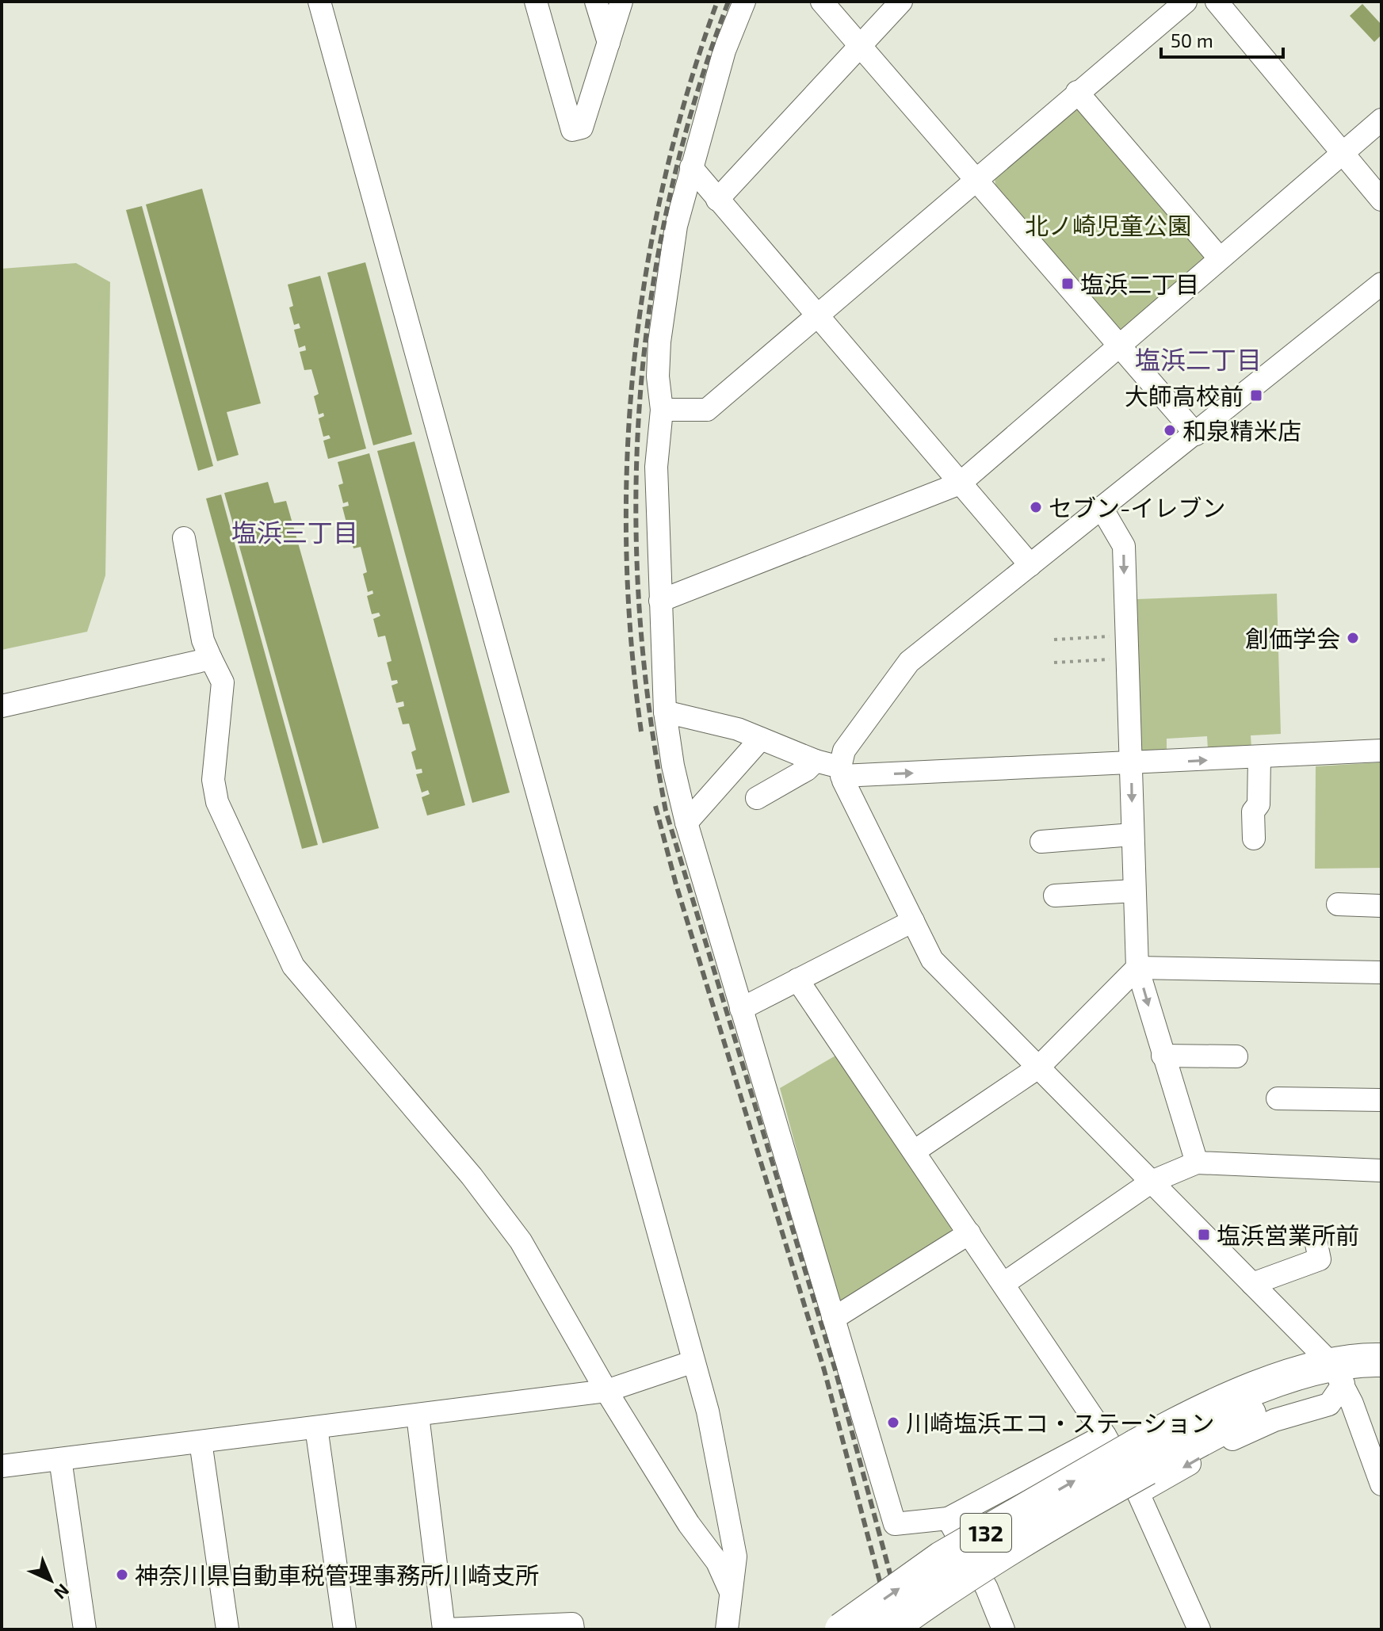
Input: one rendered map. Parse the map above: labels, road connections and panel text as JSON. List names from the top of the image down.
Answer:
{
  "streets": {
    "highway": ["132"]
  },
  "districts": ["塩浜二丁目", "塩浜三丁目"],
  "parks": ["北ノ崎児童公園"],
  "places": {
    "transit": ["塩浜二丁目", "大師高校前", "塩浜営業所前"],
    "other": [
      "和泉精米店",
      "セブン-イレブン",
      "創価学会",
      "川崎塩浜エコ・ステーション",
      "神奈川県自動車税管理事務所川崎支所"
    ]
  },
  "scale_bar": "50 m",
  "north": "bottom right"
}
